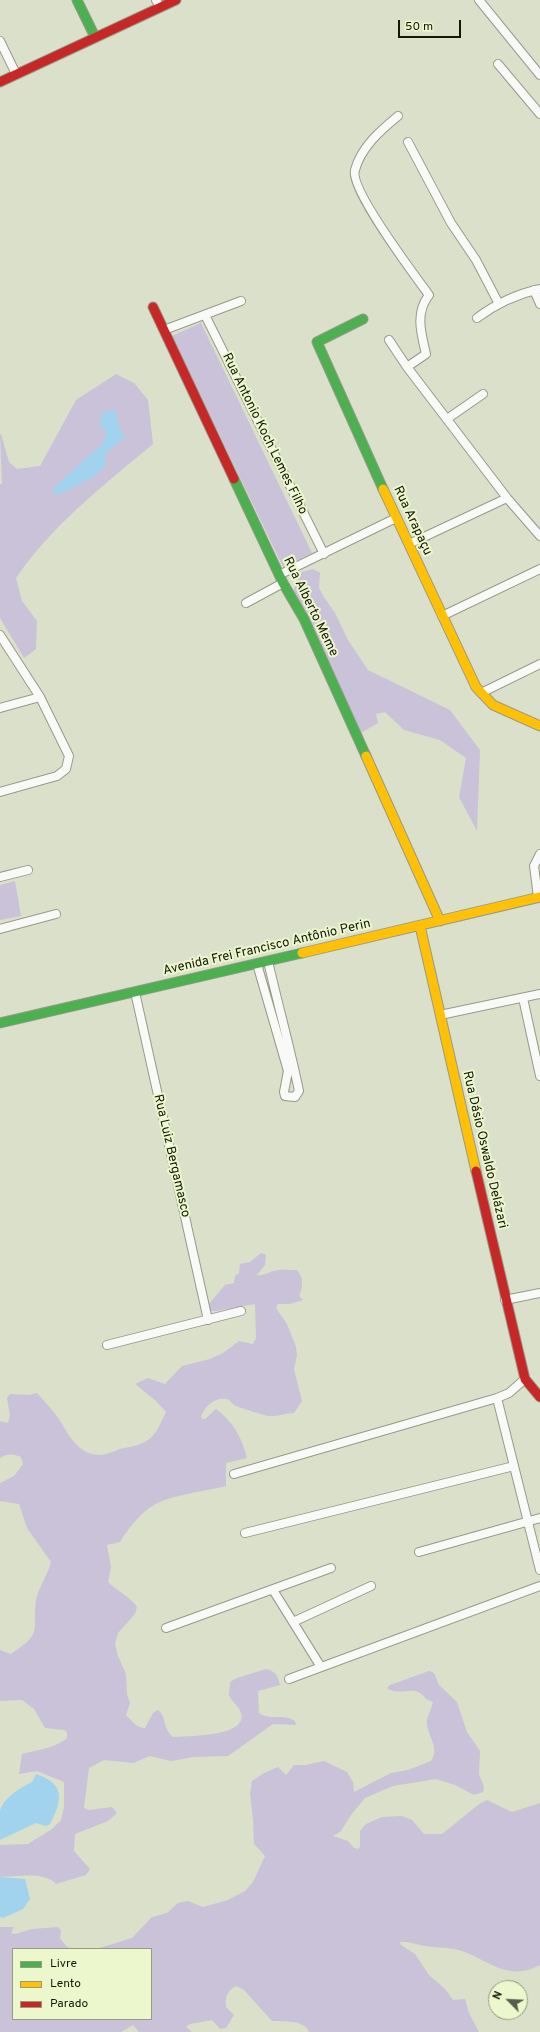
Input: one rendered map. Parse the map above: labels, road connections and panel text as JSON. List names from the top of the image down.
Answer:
{
  "streets": {
    "street": [
      "Rua Antonio Koch Lemes Filho",
      "Rua Arapaçu",
      "Rua Alberto Meme",
      "Avenida Frei Francisco Antônio Perin",
      "Rua Dásio Oswaldo Delázari",
      "Rua Luiz Bergamasco"
    ]
  },
  "crossings": [
    ["Rua Alberto Meme", "Avenida Frei Francisco Antônio Perin"],
    ["Avenida Frei Francisco Antônio Perin", "Rua Dásio Oswaldo Delázari"],
    ["Avenida Frei Francisco Antônio Perin", "Rua Luiz Bergamasco"]
  ],
  "legend": ["Livre", "Lento", "Parado"],
  "scale_bar": "50 m",
  "north": "top left"
}
